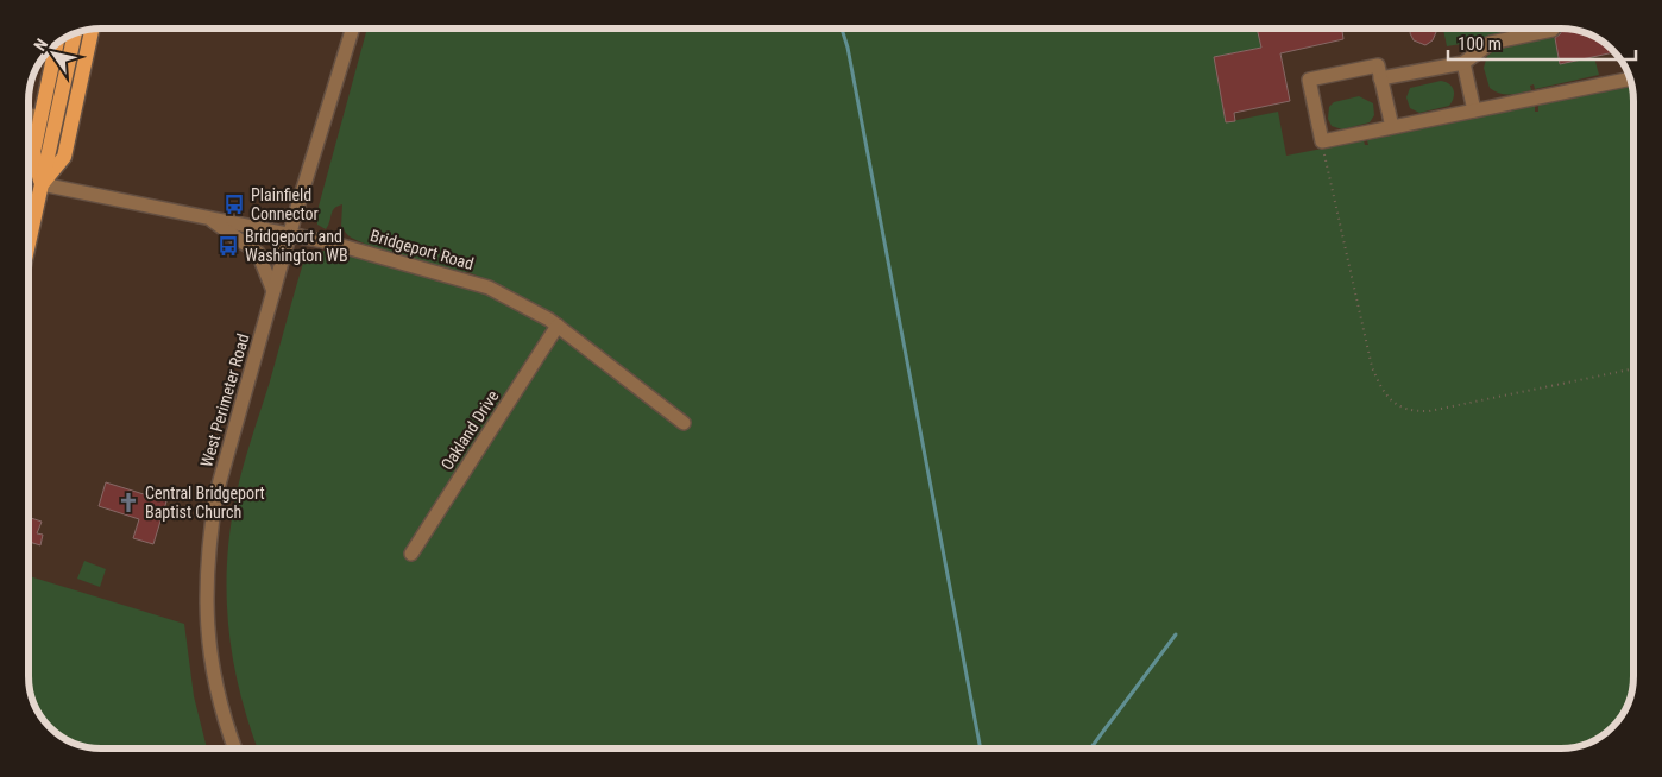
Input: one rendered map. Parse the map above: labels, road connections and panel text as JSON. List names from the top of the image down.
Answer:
{
  "streets": {
    "street": ["Bridgeport Road", "West Perimeter Road", "Oakland Drive"]
  },
  "crossings": [
    ["Bridgeport Road", "West Perimeter Road"],
    ["Bridgeport Road", "Oakland Drive"]
  ],
  "places": {
    "bus stop": ["Plainfield Connector", "Bridgeport and Washington WB"],
    "church": ["Central Bridgeport Baptist Church"]
  },
  "scale_bar": "100 m",
  "north": "top left"
}
